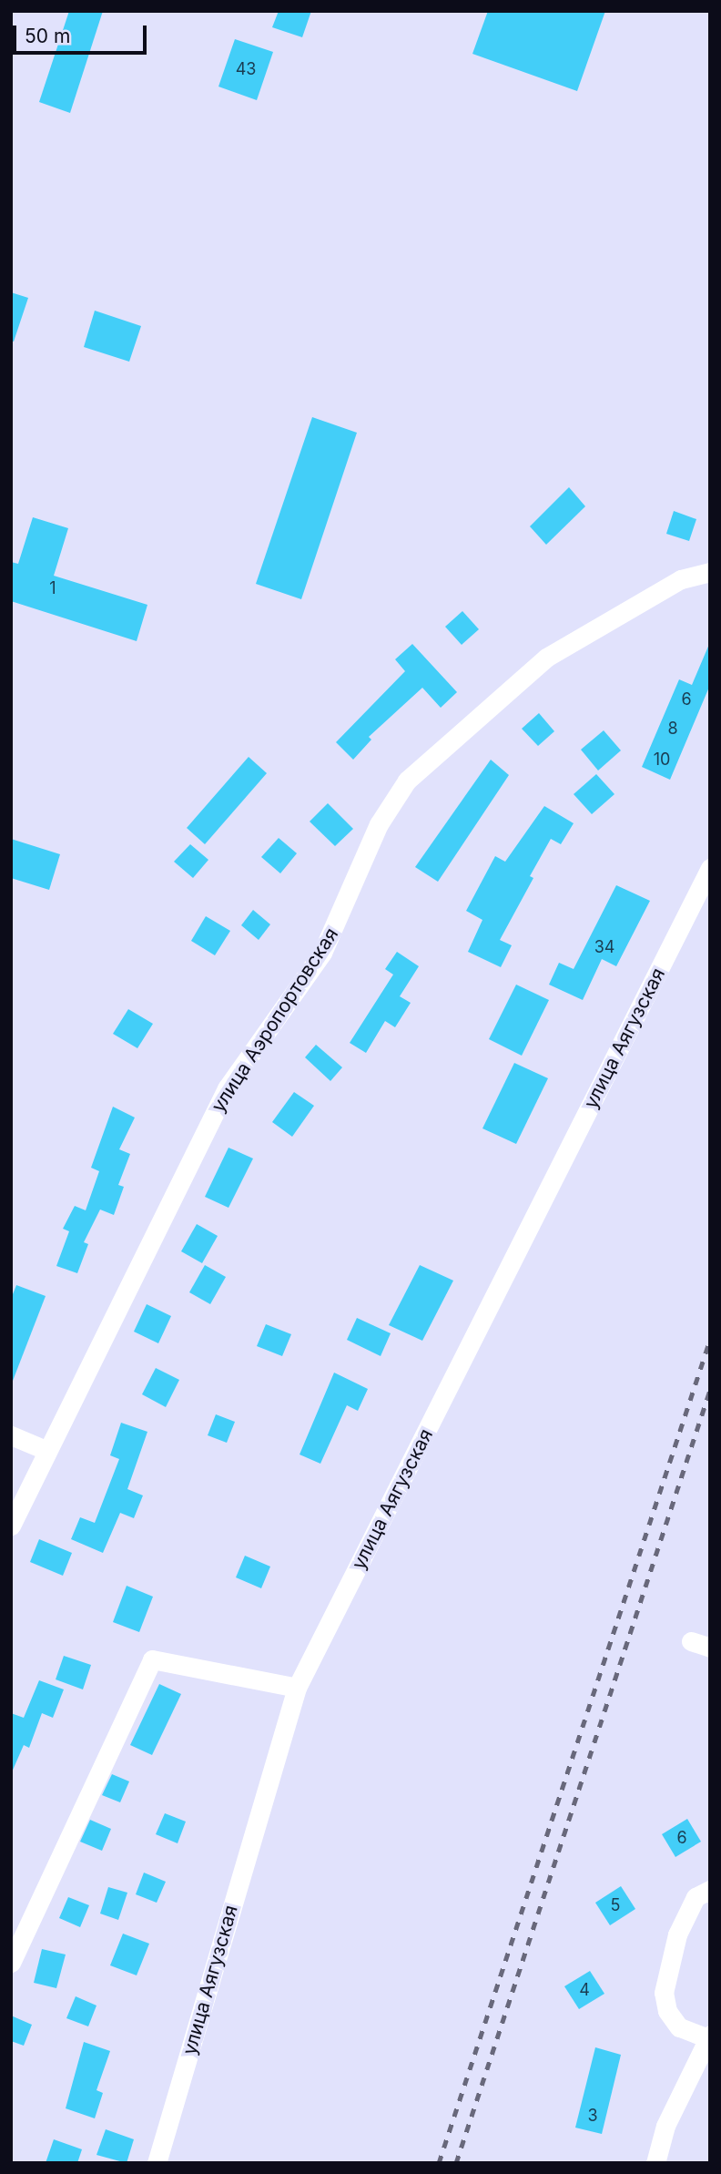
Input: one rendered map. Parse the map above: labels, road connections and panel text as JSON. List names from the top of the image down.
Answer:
{
  "streets": {
    "street": ["улица Аэропортовская", "улица Аягузская"]
  },
  "house_numbers": [
    "43",
    "1",
    "6",
    "8",
    "10",
    "34",
    "6",
    "5",
    "4",
    "3"
  ],
  "scale_bar": "50 m"
}
